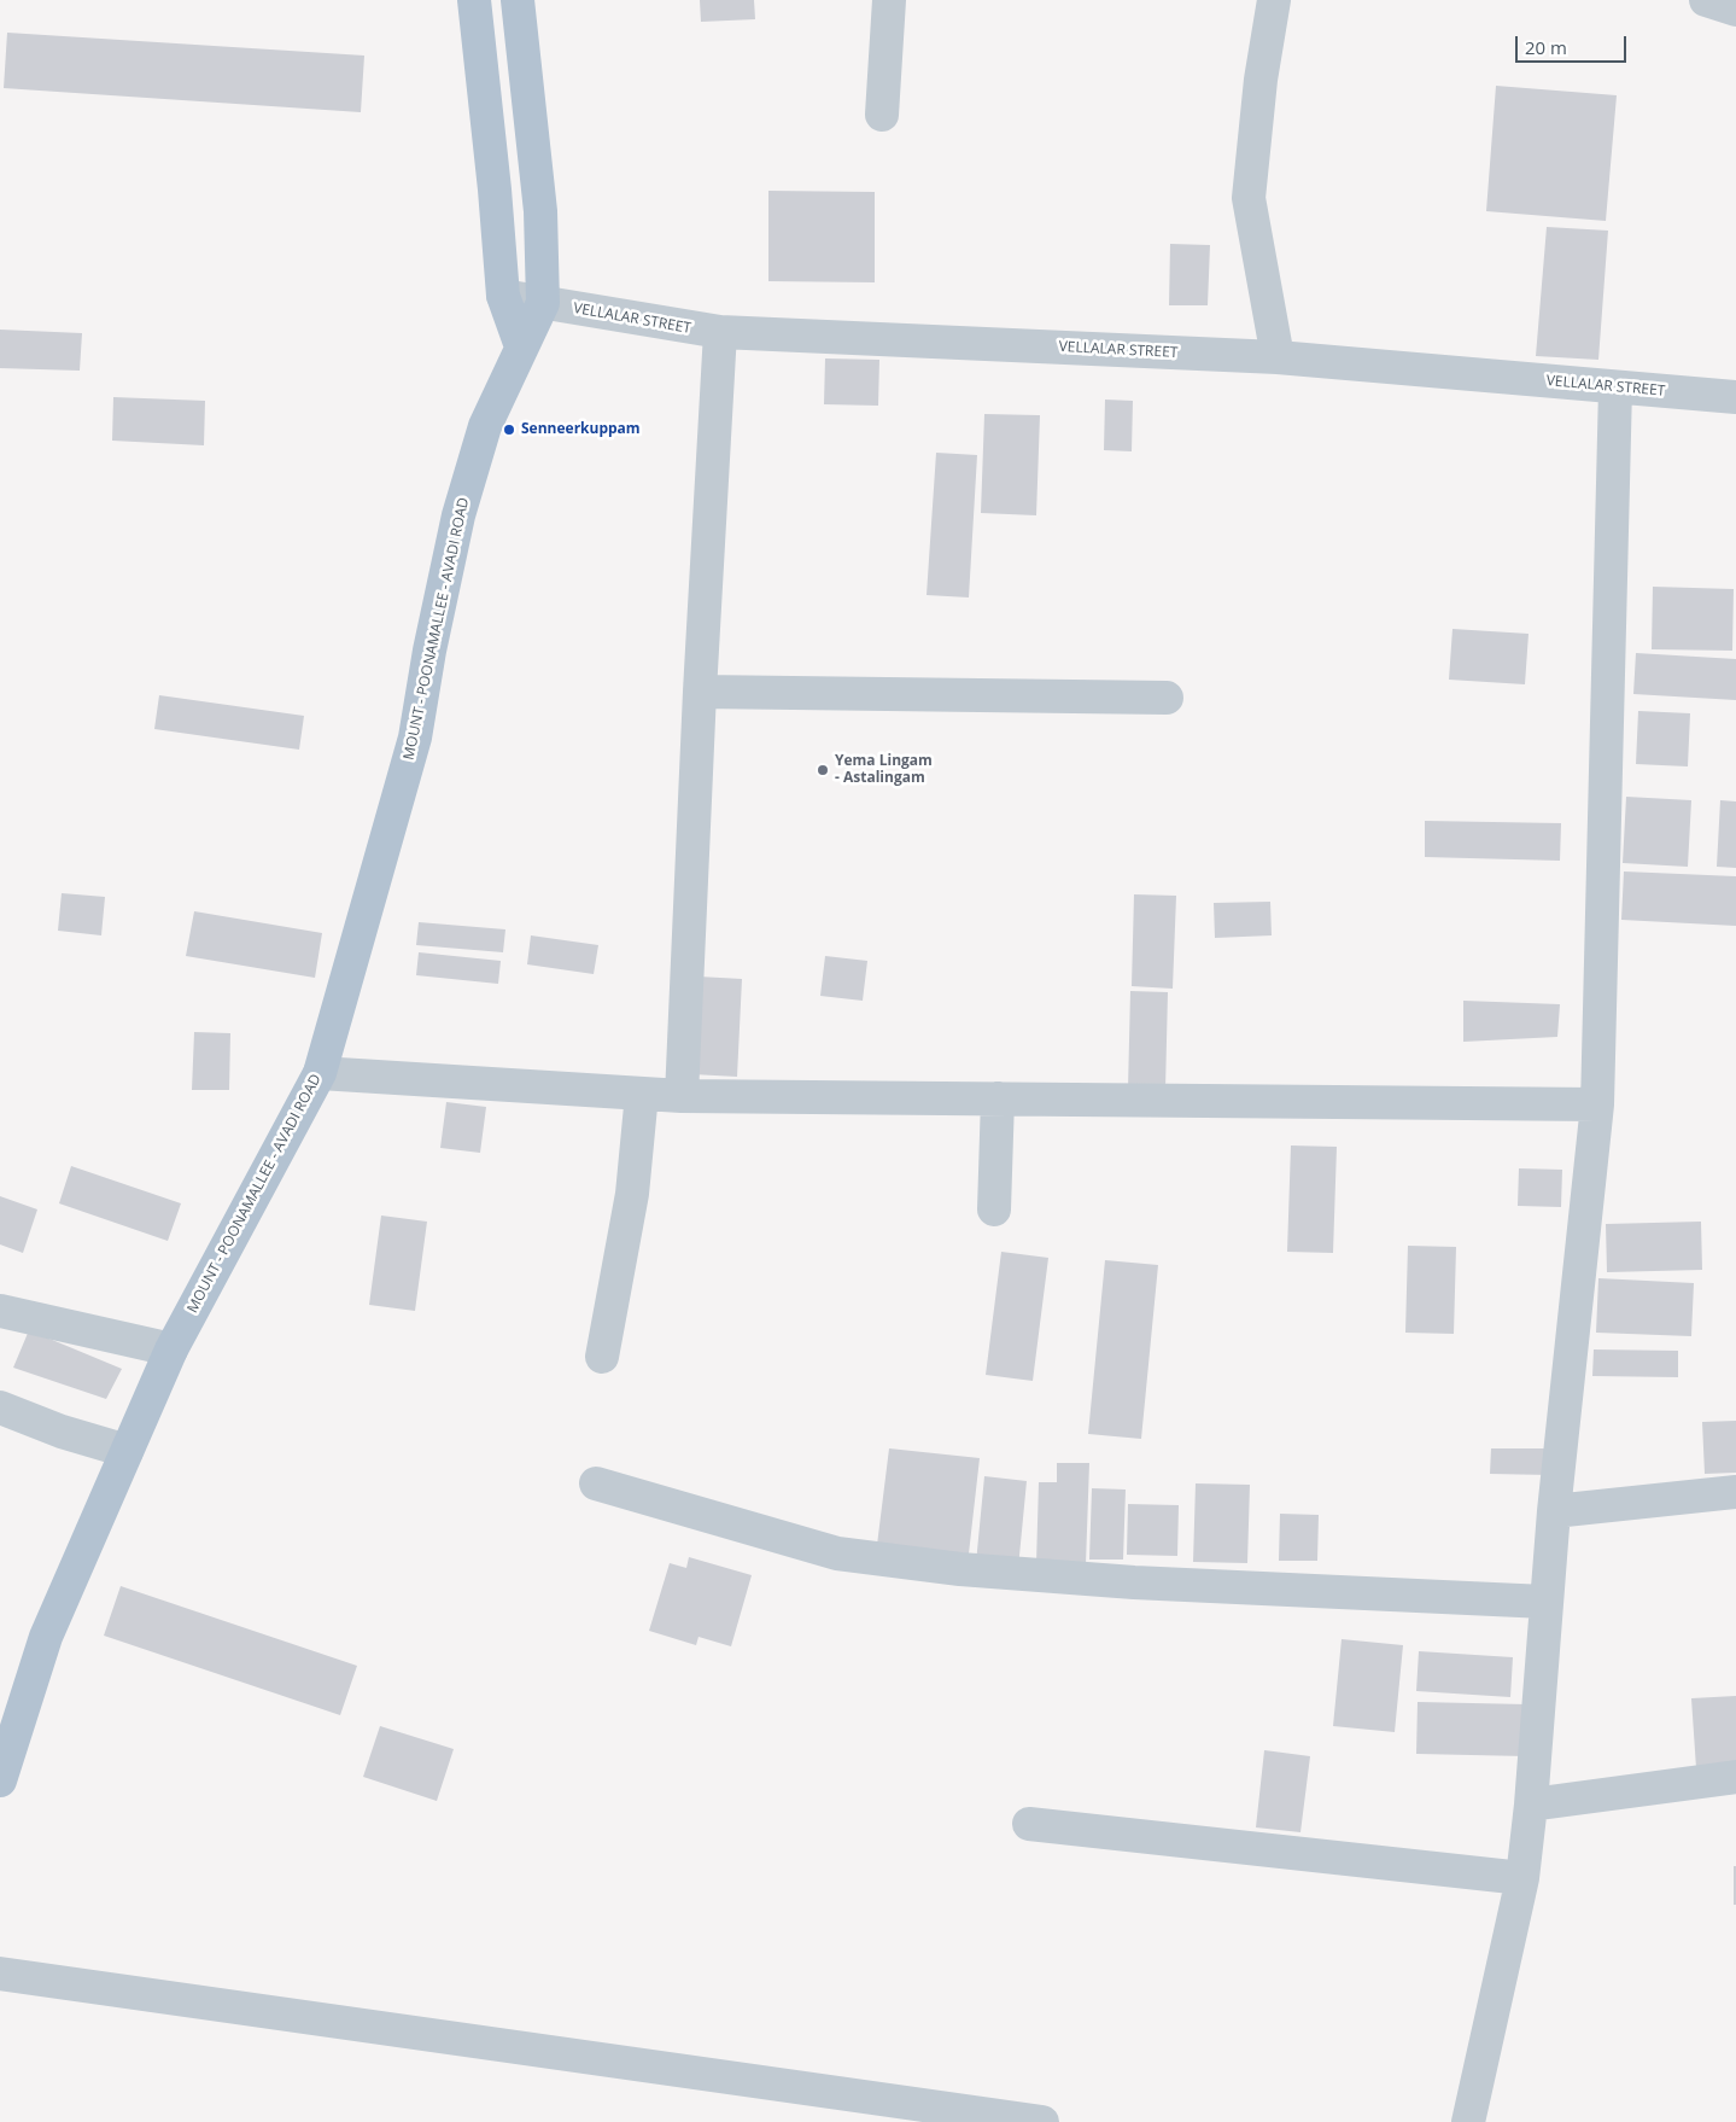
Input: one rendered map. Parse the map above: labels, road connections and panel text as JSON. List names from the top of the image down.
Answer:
{
  "streets": {
    "main road": ["MOUNT - POONAMALLEE - AVADI ROAD"],
    "street": ["VELLALAR STREET"]
  },
  "crossings": [
    ["VELLALAR STREET", "MOUNT - POONAMALLEE - AVADI ROAD"]
  ],
  "places": ["Senneerkuppam", "Yema Lingam - Astalingam"],
  "scale_bar": "20 m"
}
